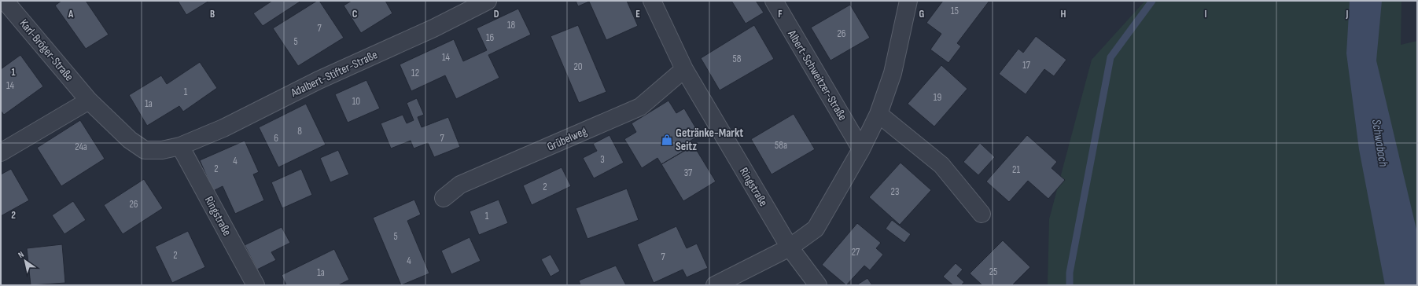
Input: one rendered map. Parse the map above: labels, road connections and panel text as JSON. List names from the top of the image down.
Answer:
{
  "streets": {
    "street": [
      "Karl-Bröger-Straße",
      "Adalbert-Stifter-Straße",
      "Albert-Schweitzer-Straße",
      "Grübelweg",
      "Ringstraße"
    ]
  },
  "crossings": [
    ["Karl-Bröger-Straße", "Adalbert-Stifter-Straße"],
    ["Karl-Bröger-Straße", "Ringstraße"],
    ["Adalbert-Stifter-Straße", "Ringstraße"],
    ["Grübelweg", "Ringstraße"]
  ],
  "water": ["Schwabach"],
  "places": {
    "shop": ["Getränke-Markt Seitz"]
  },
  "house_numbers": [
    "15",
    "18",
    "7",
    "26",
    "16",
    "5",
    "14",
    "58",
    "17",
    "20",
    "12",
    "14",
    "1",
    "19",
    "10",
    "1a",
    "8",
    "6",
    "7",
    "58a",
    "24a",
    "3",
    "4",
    "2",
    "21",
    "37",
    "2",
    "23",
    "26",
    "1",
    "5",
    "27",
    "2",
    "7",
    "4",
    "25",
    "1a"
  ],
  "north": "top left",
  "grid": {
    "columns": [
      "A",
      "B",
      "C",
      "D",
      "E",
      "F",
      "G",
      "H",
      "I",
      "J"
    ],
    "rows": ["1", "2"]
  }
}
